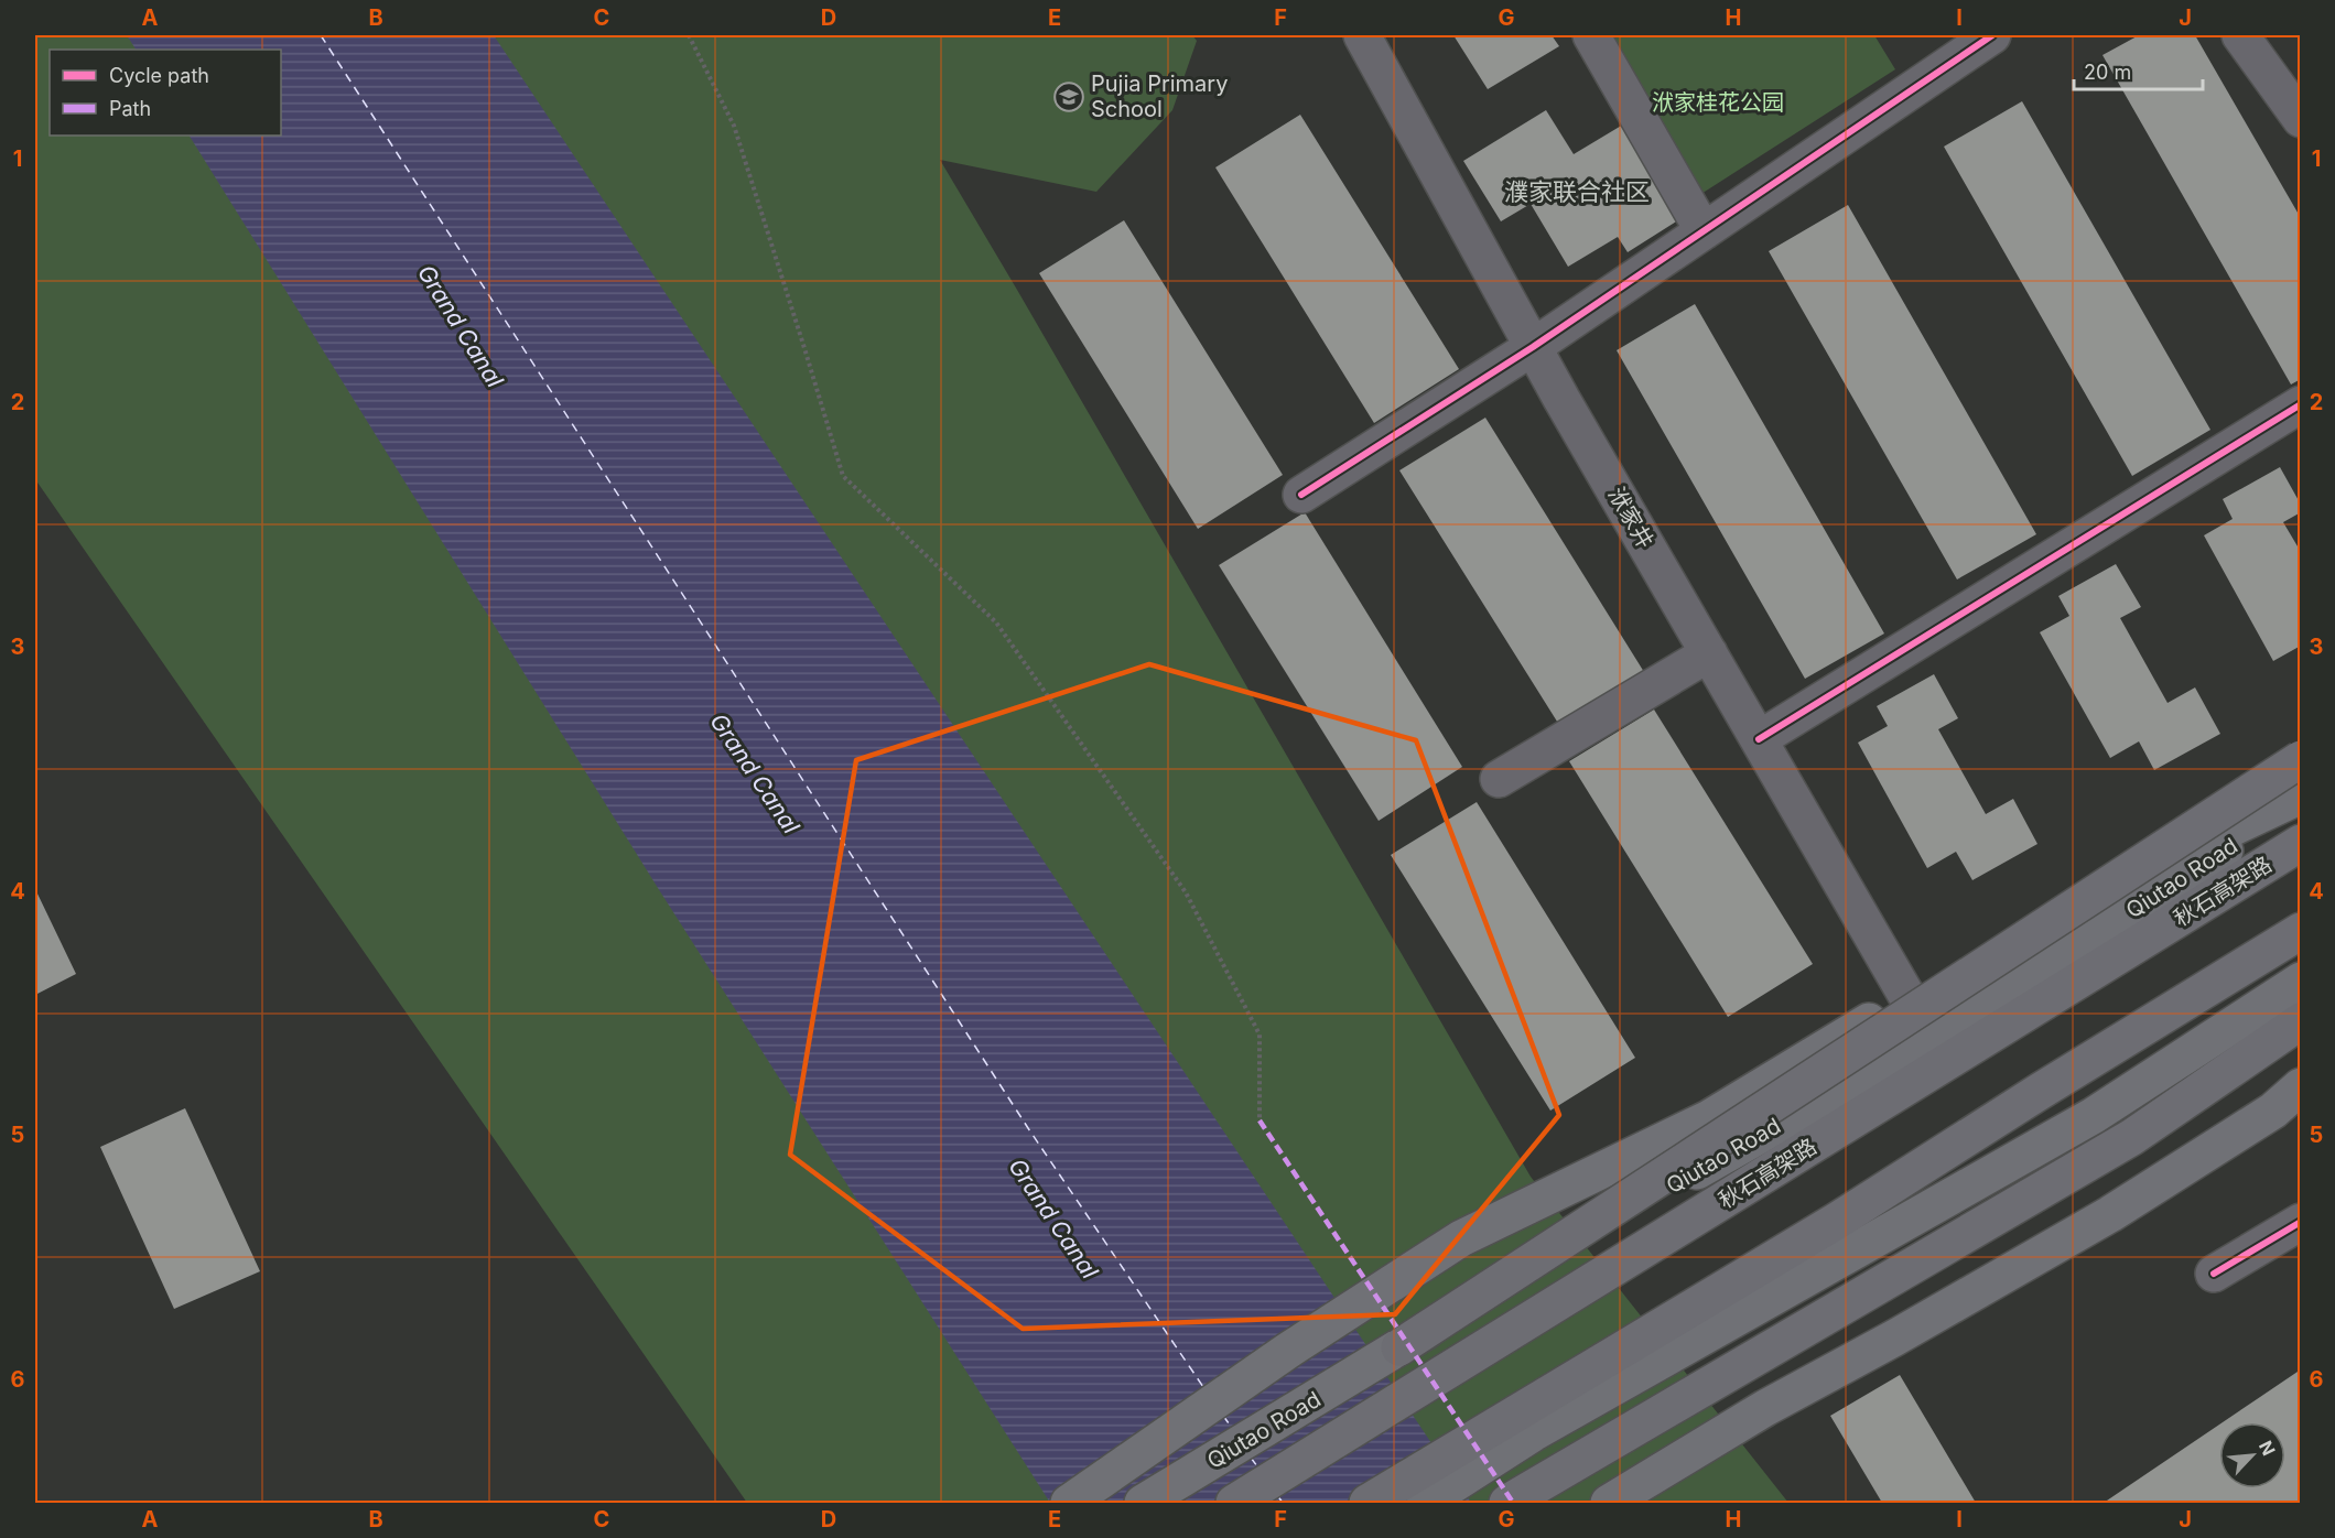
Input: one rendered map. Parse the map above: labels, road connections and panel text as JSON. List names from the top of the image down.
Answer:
{
  "streets": {
    "highway": ["秋石高架路"],
    "main road": ["Qiutao Road"],
    "street": ["洑家井"]
  },
  "districts": ["濮家联合社区"],
  "water": ["Grand Canal"],
  "parks": ["洑家桂花公园"],
  "places": {
    "school or university": ["Pujia Primary School"]
  },
  "legend": ["Cycle path", "Path"],
  "scale_bar": "20 m",
  "north": "top right",
  "grid": {
    "columns": [
      "A",
      "B",
      "C",
      "D",
      "E",
      "F",
      "G",
      "H",
      "I",
      "J"
    ],
    "rows": [
      "1",
      "2",
      "3",
      "4",
      "5",
      "6"
    ]
  }
}
